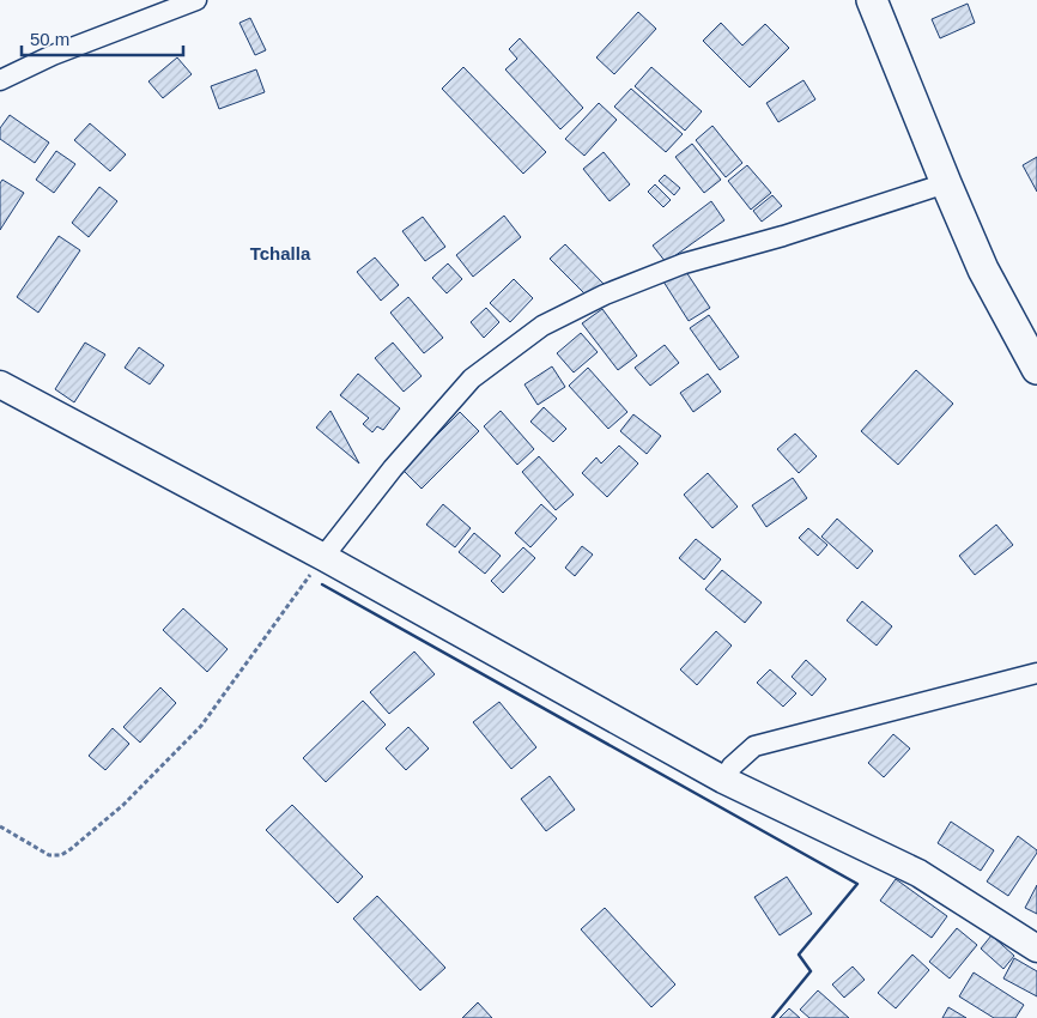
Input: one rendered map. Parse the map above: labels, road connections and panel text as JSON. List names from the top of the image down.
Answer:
{
  "districts": ["Tchalla"],
  "scale_bar": "50 m"
}
